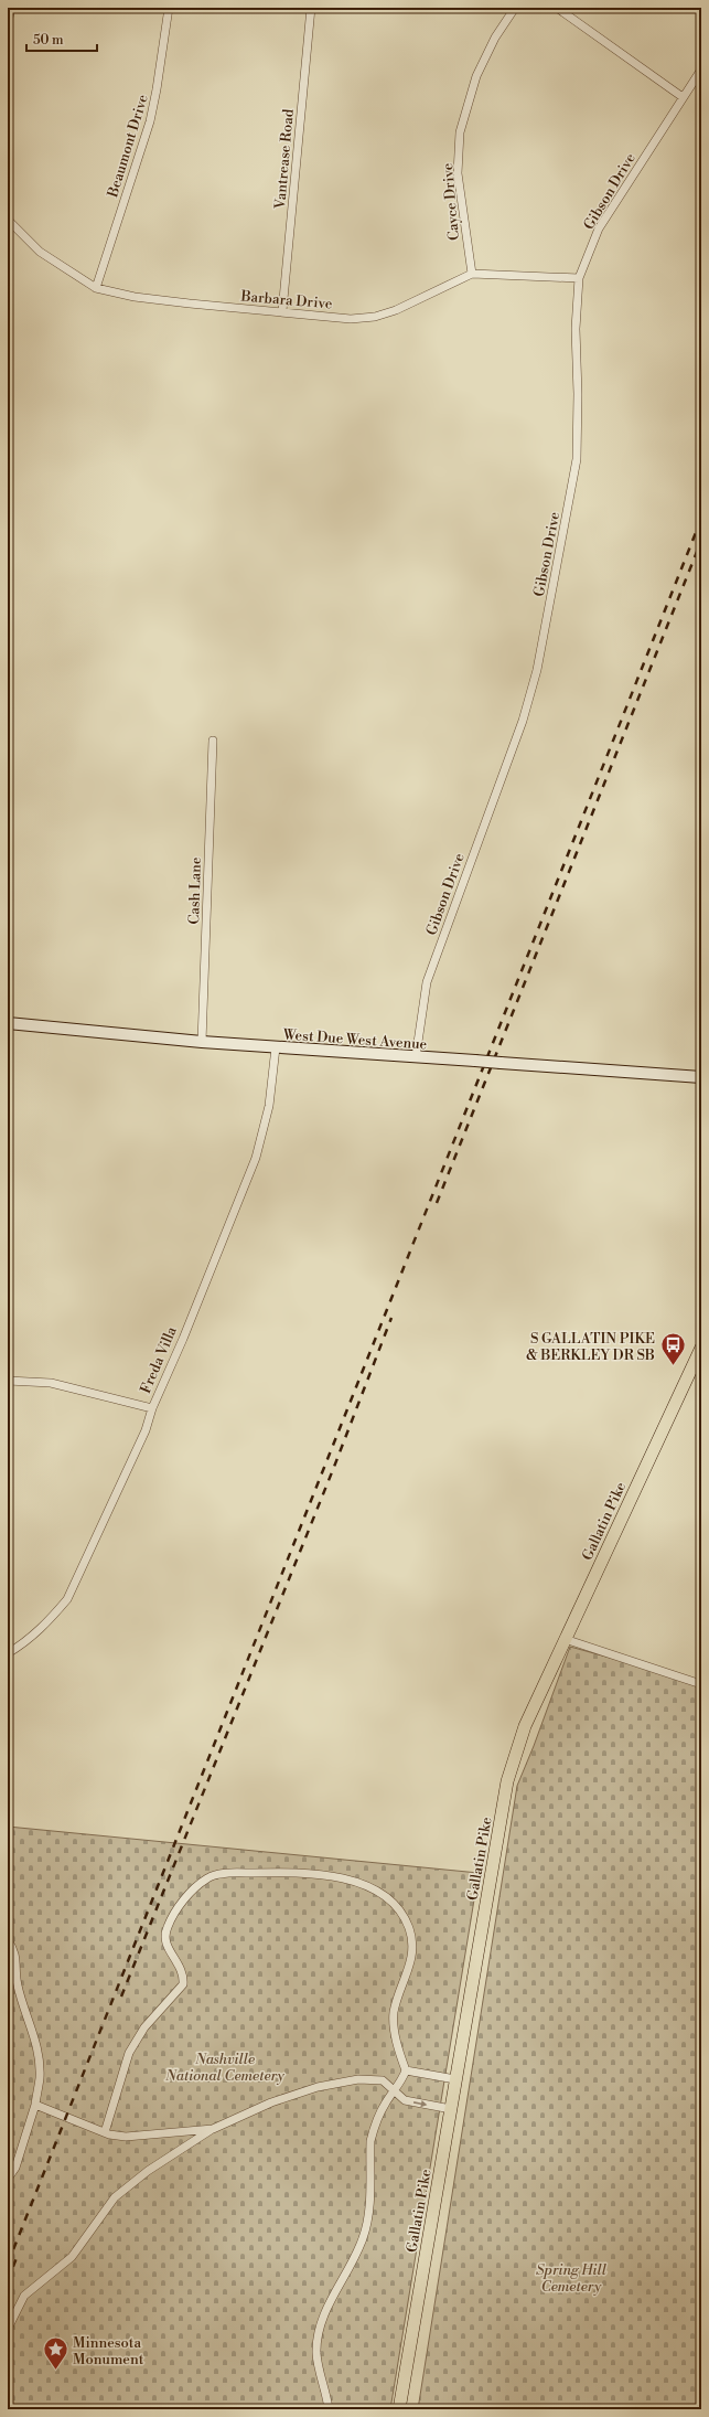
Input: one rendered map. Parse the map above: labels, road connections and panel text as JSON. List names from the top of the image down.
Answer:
{
  "streets": {
    "main road": ["West Due West Avenue", "Gallatin Pike"],
    "street": [
      "Beaumont Drive",
      "Vantrease Road",
      "Gibson Drive",
      "Cayce Drive",
      "Barbara Drive",
      "Cash Lane",
      "Freda Villa"
    ]
  },
  "crossings": [
    ["Beaumont Drive", "Barbara Drive"],
    ["Vantrease Road", "Barbara Drive"],
    ["Gibson Drive", "Barbara Drive"],
    ["Gibson Drive", "West Due West Avenue"],
    ["Cayce Drive", "Barbara Drive"],
    ["Cash Lane", "West Due West Avenue"],
    ["West Due West Avenue", "Freda Villa"]
  ],
  "parks": ["Nashville National Cemetery", "Spring Hill Cemetery"],
  "places": {
    "bus stop": ["S GALLATIN PIKE & BERKLEY DR SB"],
    "place": ["Minnesota Monument"]
  },
  "scale_bar": "50 m"
}
